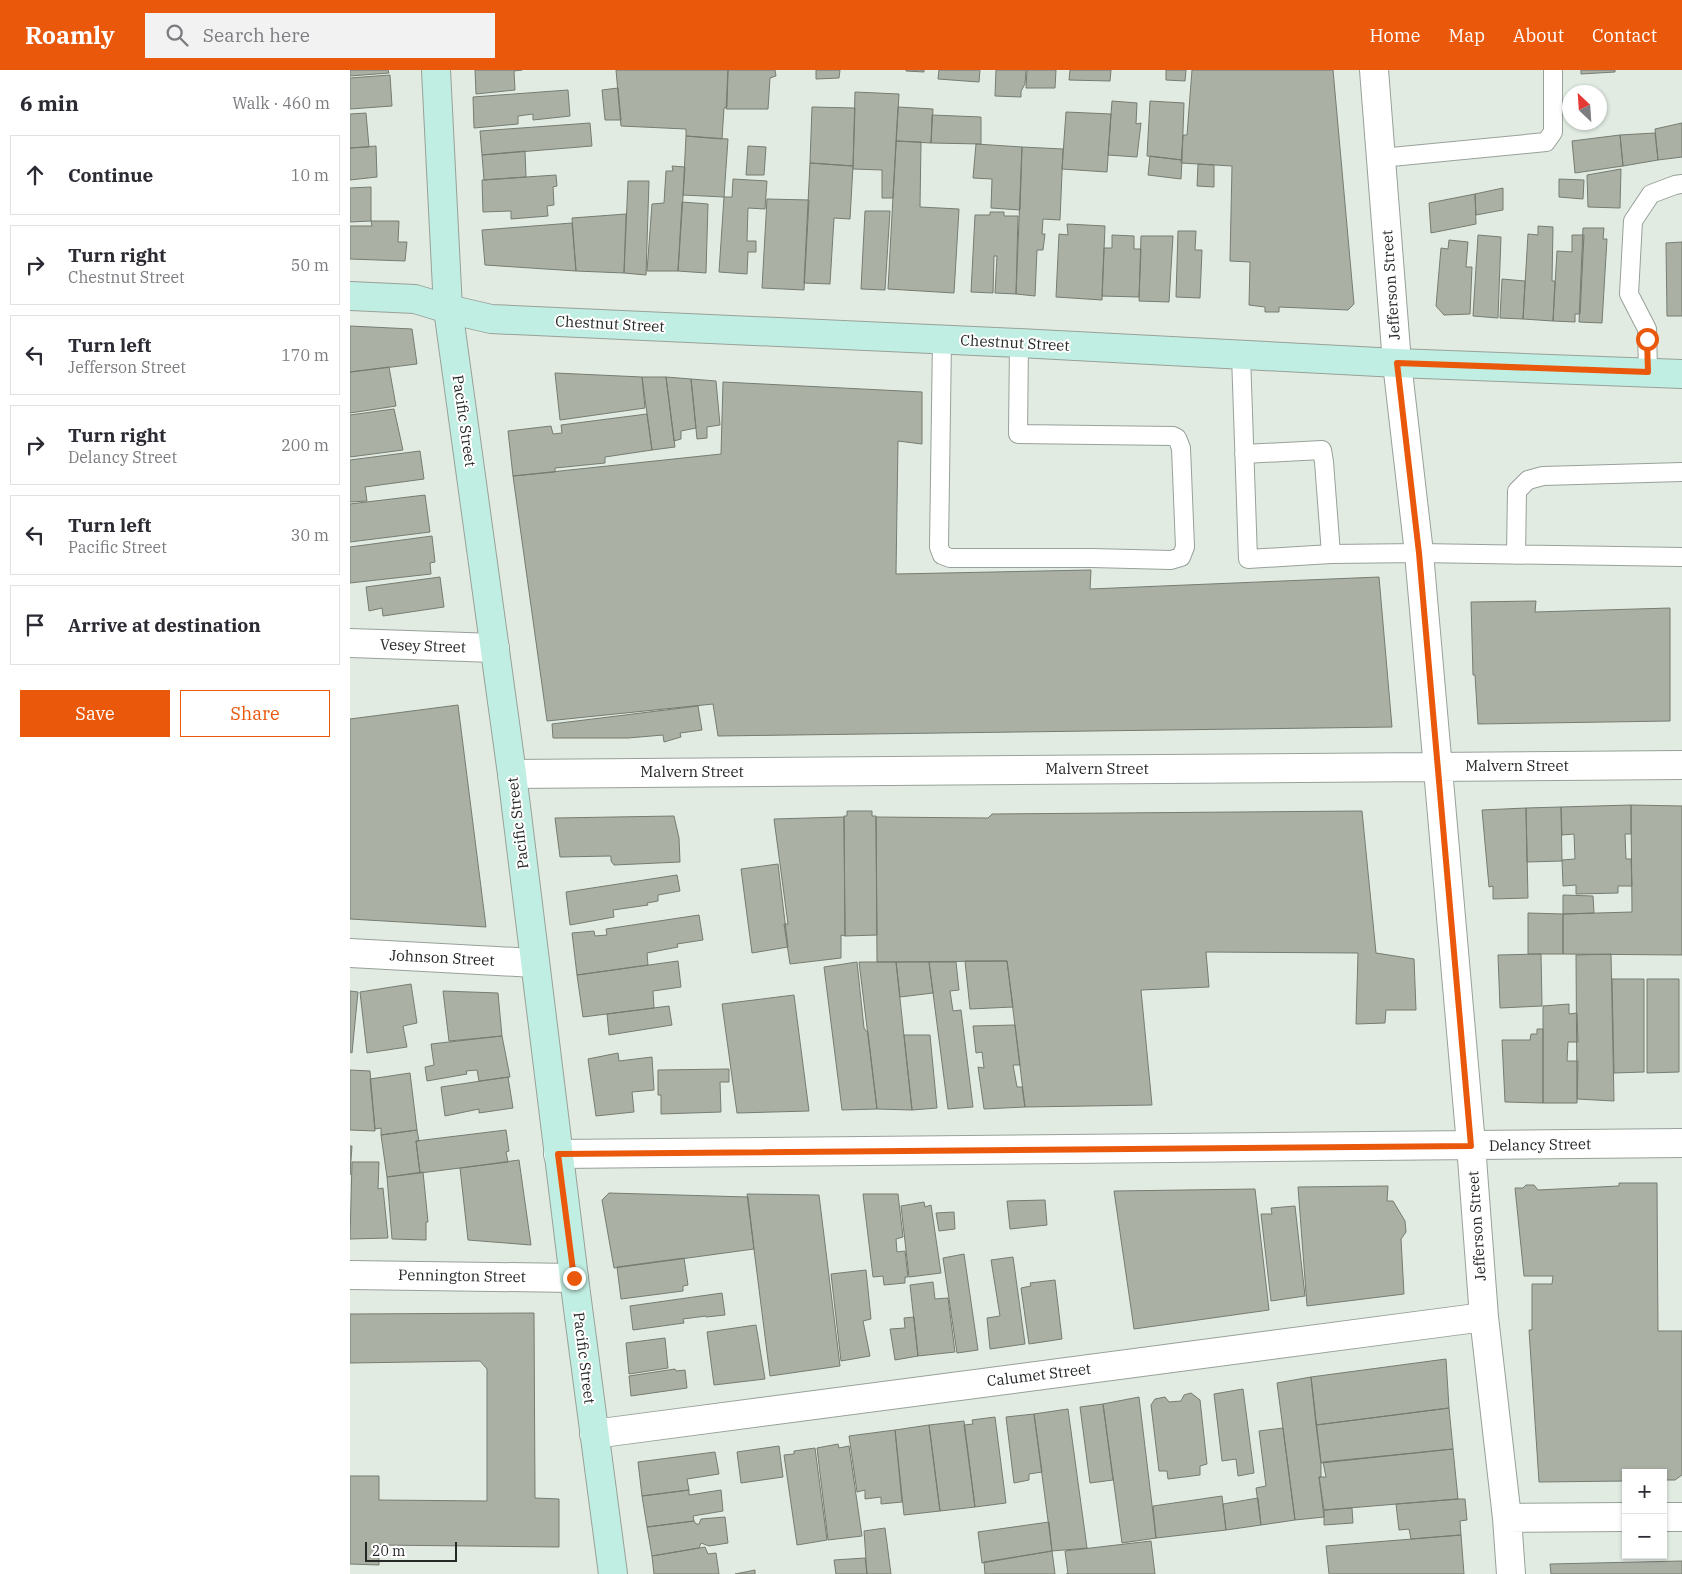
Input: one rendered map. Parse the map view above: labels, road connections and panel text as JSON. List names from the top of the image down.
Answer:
{
  "streets": {
    "street": [
      "Jefferson Street",
      "Chestnut Street",
      "Pacific Street",
      "Vesey Street",
      "Malvern Street",
      "Johnson Street",
      "Delancy Street",
      "Pennington Street",
      "Calumet Street"
    ]
  },
  "crossings": [
    ["Jefferson Street", "Chestnut Street"],
    ["Jefferson Street", "Malvern Street"],
    ["Jefferson Street", "Delancy Street"],
    ["Jefferson Street", "Calumet Street"],
    ["Chestnut Street", "Pacific Street"],
    ["Pacific Street", "Vesey Street"],
    ["Pacific Street", "Malvern Street"],
    ["Pacific Street", "Johnson Street"],
    ["Pacific Street", "Delancy Street"],
    ["Pacific Street", "Pennington Street"],
    ["Pacific Street", "Calumet Street"]
  ],
  "scale_bar": "20 m",
  "north": "top left",
  "page": {
    "header": "Roamly",
    "search": "Search here",
    "nav": [
      "Home",
      "Map",
      "About",
      "Contact"
    ],
    "heading": ["6 min", "Walk · 460 m"],
    "list": [
      ["Continue", "10 m"],
      ["Turn right", "Chestnut Street", "50 m"],
      ["Turn left", "Jefferson Street", "170 m"],
      ["Turn right", "Delancy Street", "200 m"],
      ["Turn left", "Pacific Street", "30 m"],
      "Arrive at destination"
    ],
    "buttons": ["Save", "Share"],
    "map_buttons": ["+", "−"],
    "scale": "20 m"
  }
}
